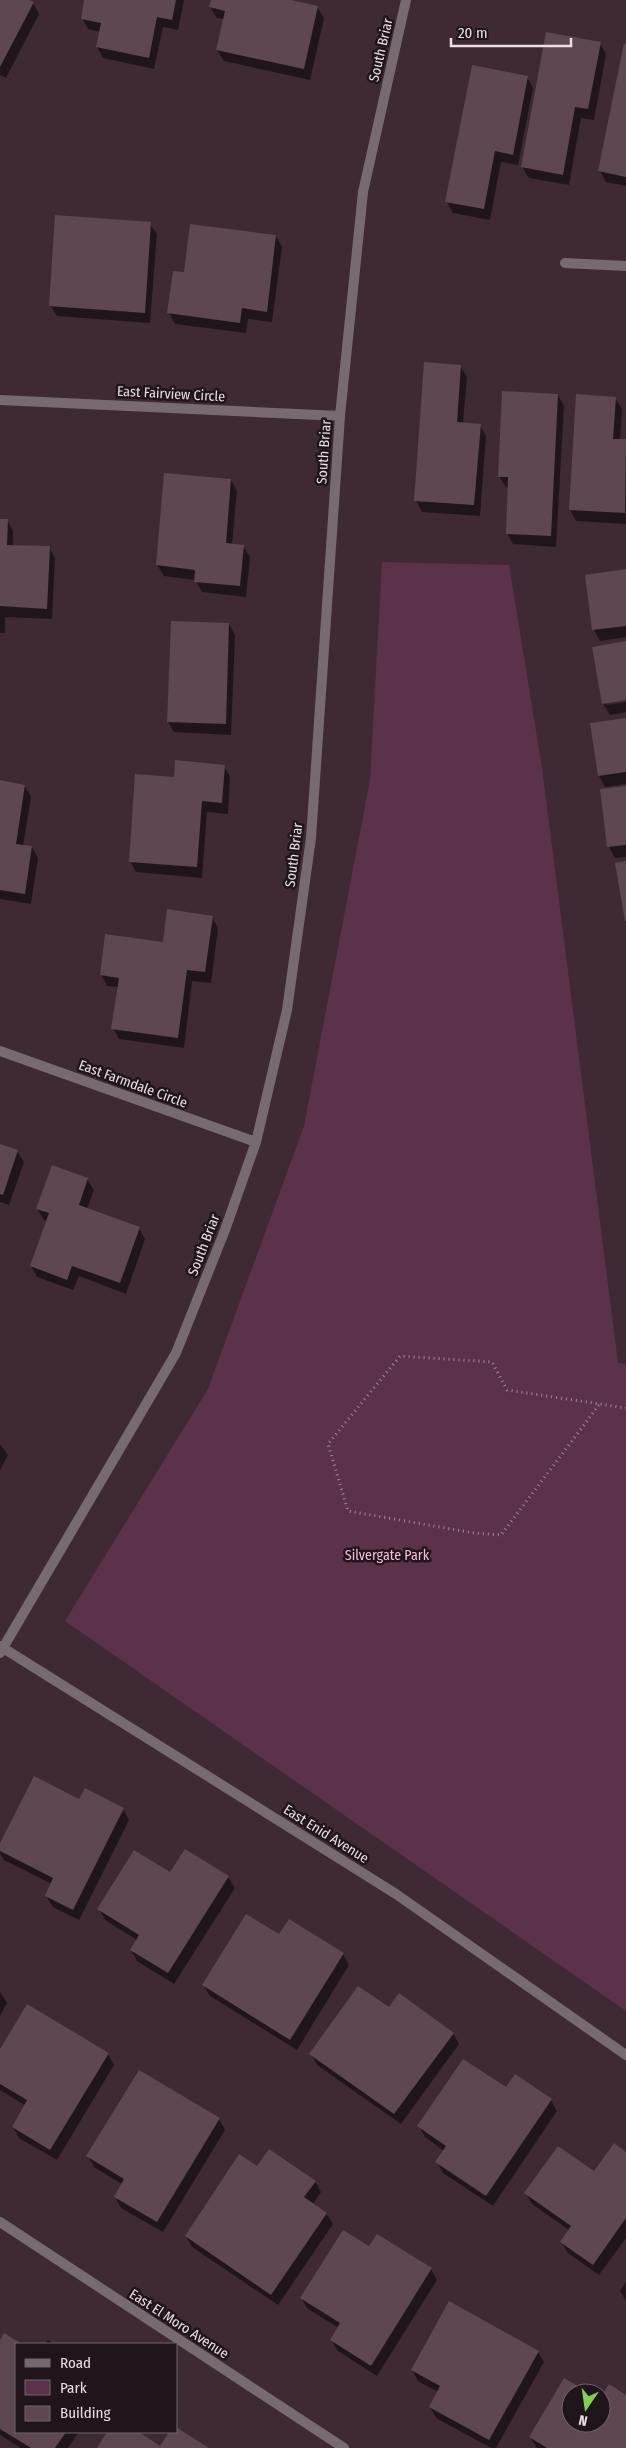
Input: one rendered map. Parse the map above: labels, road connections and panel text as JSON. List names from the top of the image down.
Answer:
{
  "streets": {
    "street": [
      "South Briar",
      "East Fairview Circle",
      "East Farmdale Circle",
      "East Enid Avenue",
      "East El Moro Avenue"
    ]
  },
  "crossings": [
    ["South Briar", "East Fairview Circle"],
    ["South Briar", "East Farmdale Circle"],
    ["South Briar", "East Enid Avenue"]
  ],
  "parks": ["Silvergate Park"],
  "legend": ["Road", "Park", "Building"],
  "scale_bar": "20 m",
  "north": "bottom"
}
